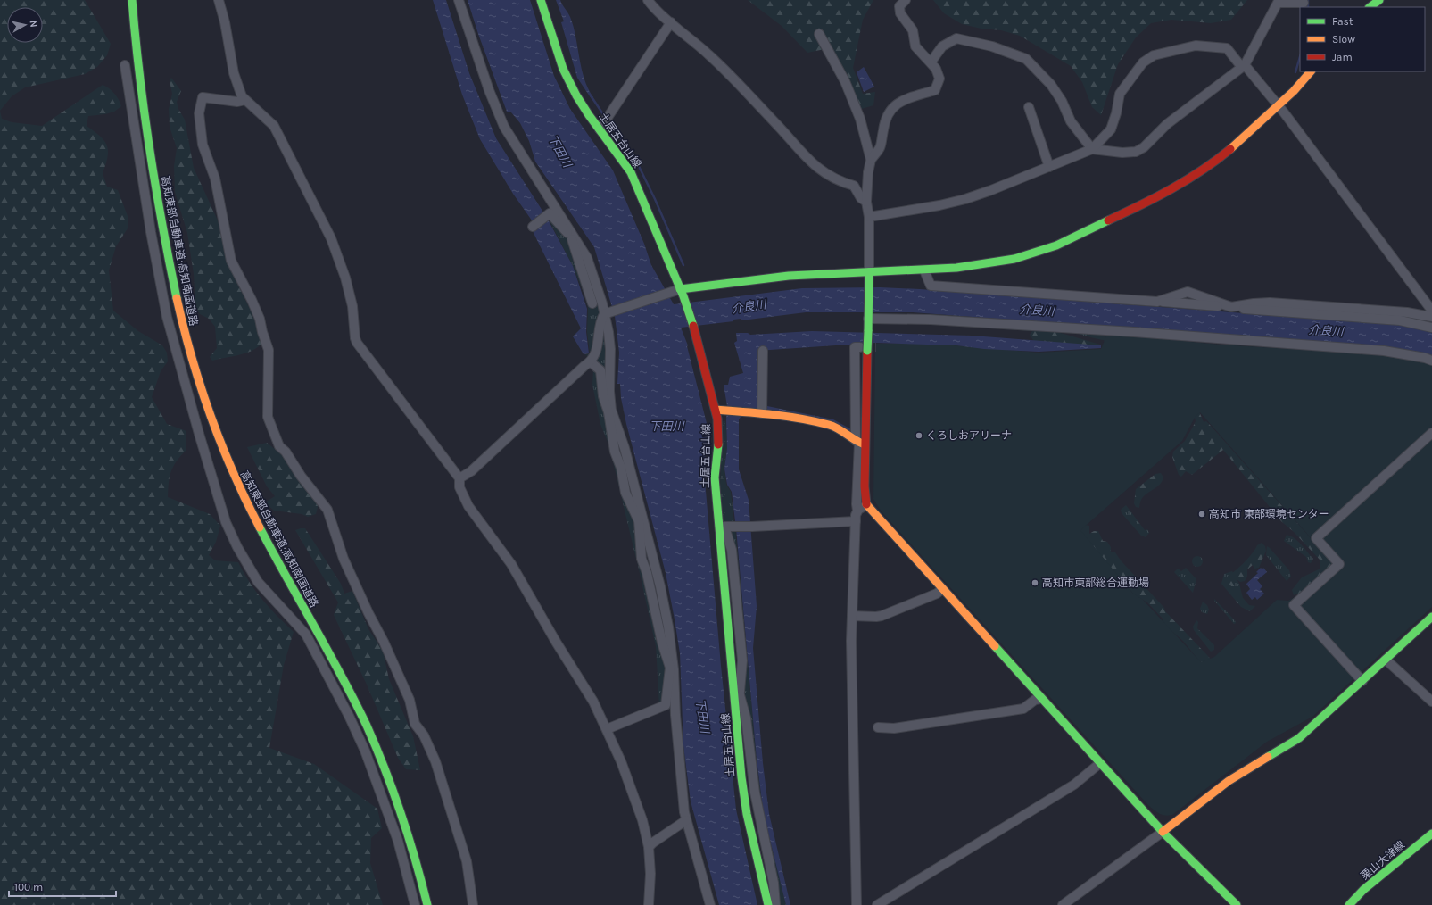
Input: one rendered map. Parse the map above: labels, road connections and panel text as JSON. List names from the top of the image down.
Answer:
{
  "streets": {
    "main road": ["土居五台山線", "高知東部自動車道;高知南国道路", "栗山大津線"]
  },
  "water": ["下田川", "介良川"],
  "places": ["くろしおアリーナ", "高知市 東部環境センター", "高知市東部総合運動場"],
  "legend": ["Fast", "Slow", "Jam"],
  "scale_bar": "100 m",
  "north": "right"
}
